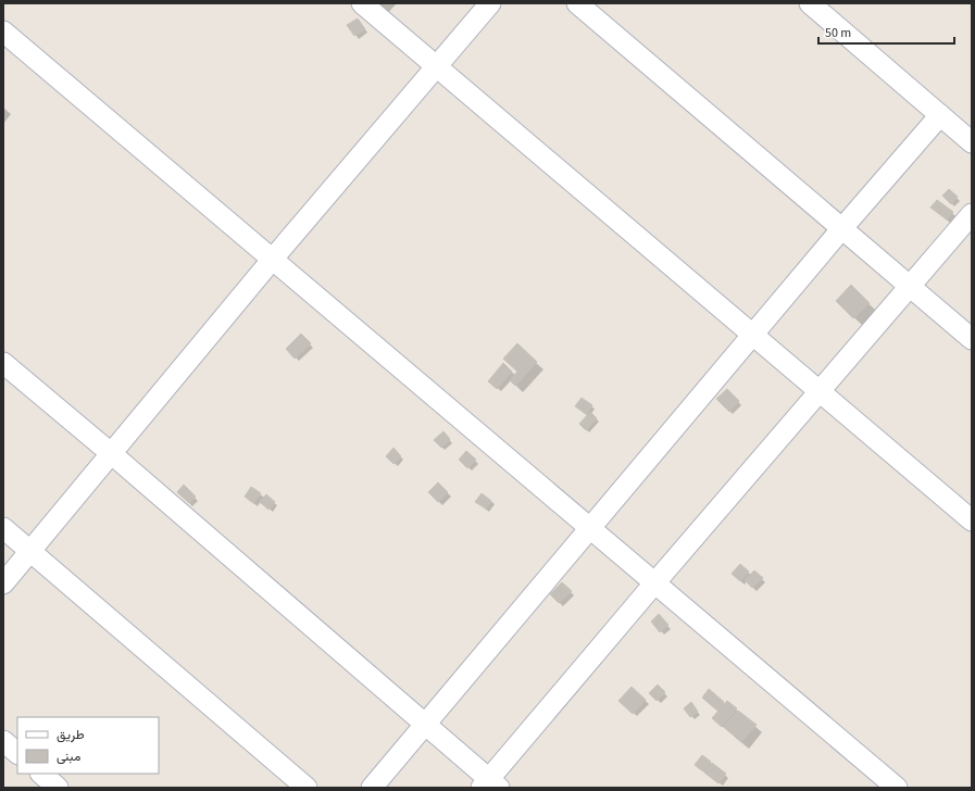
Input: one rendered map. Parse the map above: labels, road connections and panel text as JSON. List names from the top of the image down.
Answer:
{
  "legend": ["طريق", "مبنى"],
  "scale_bar": "50 m"
}
